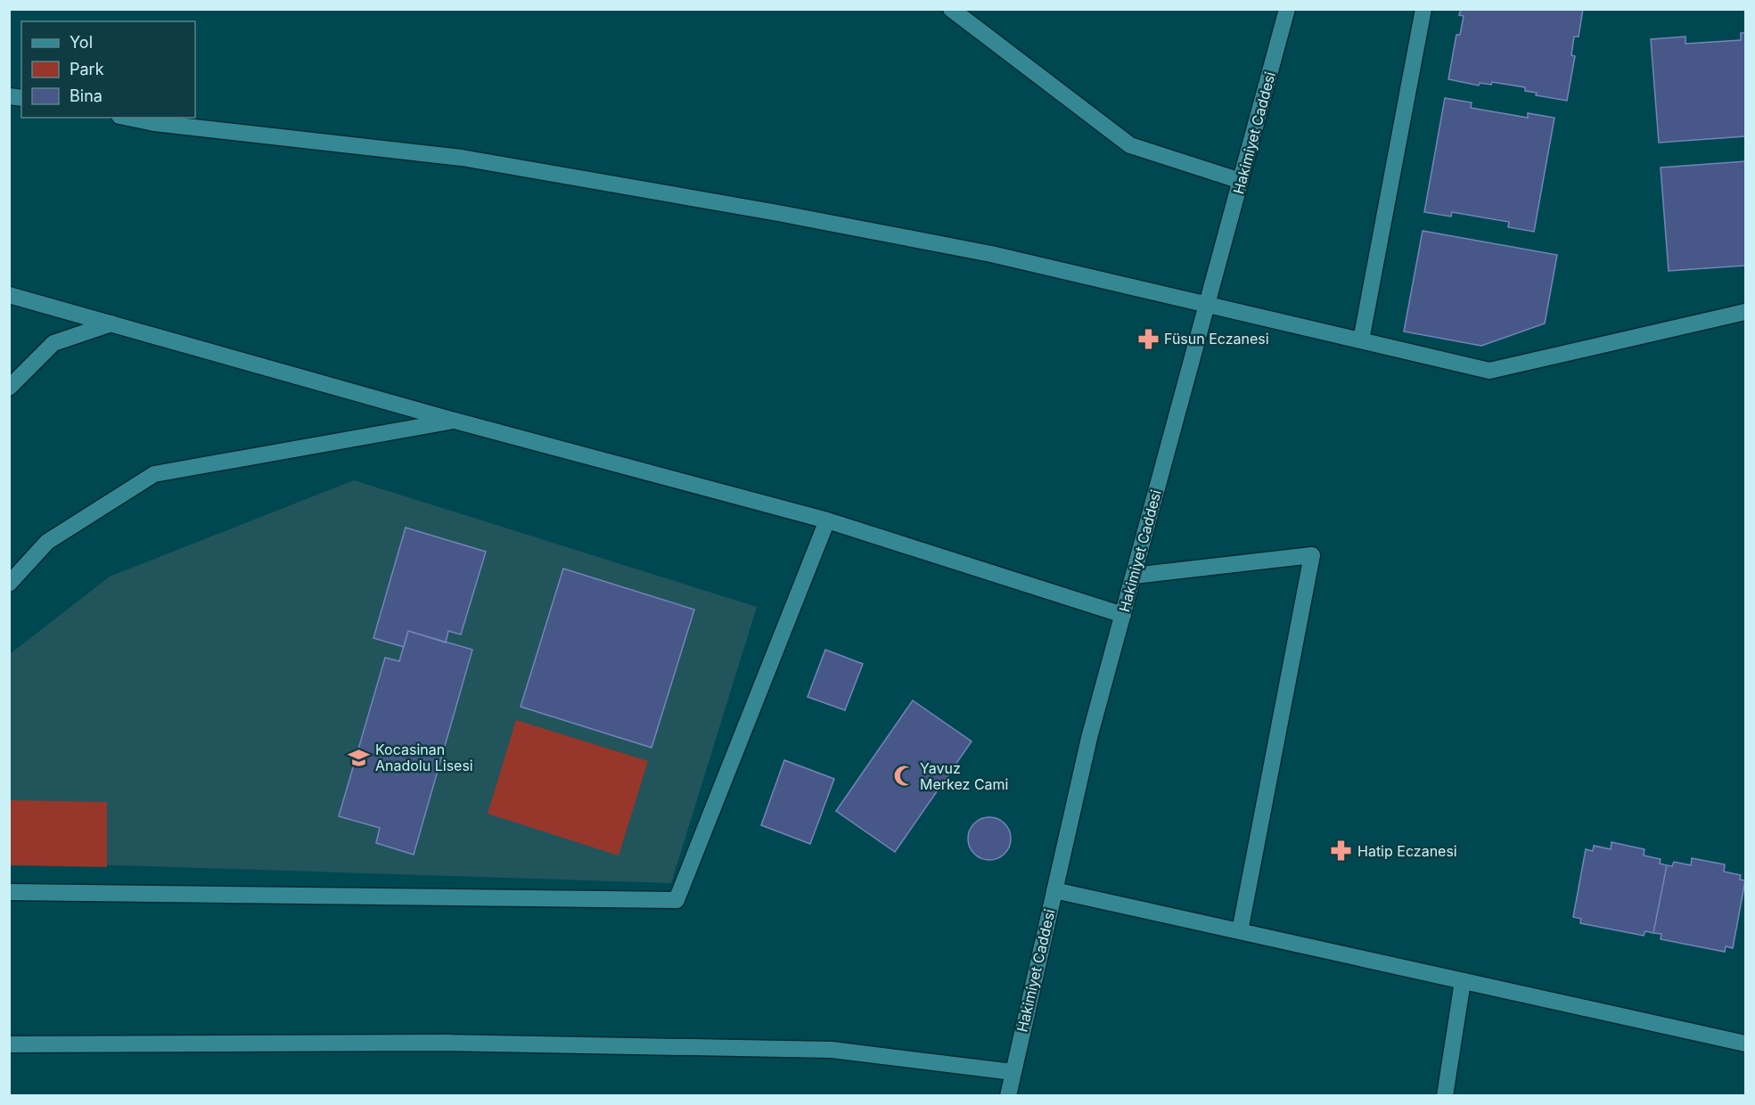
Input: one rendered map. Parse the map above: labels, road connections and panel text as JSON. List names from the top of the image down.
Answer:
{
  "streets": {
    "street": ["Hakimiyet Caddesi"]
  },
  "places": {
    "pharmacy": ["Füsun Eczanesi", "Hatip Eczanesi"],
    "school or university": ["Kocasinan Anadolu Lisesi"],
    "mosque": ["Yavuz Merkez Cami"]
  },
  "legend": ["Yol", "Park", "Bina"]
}
